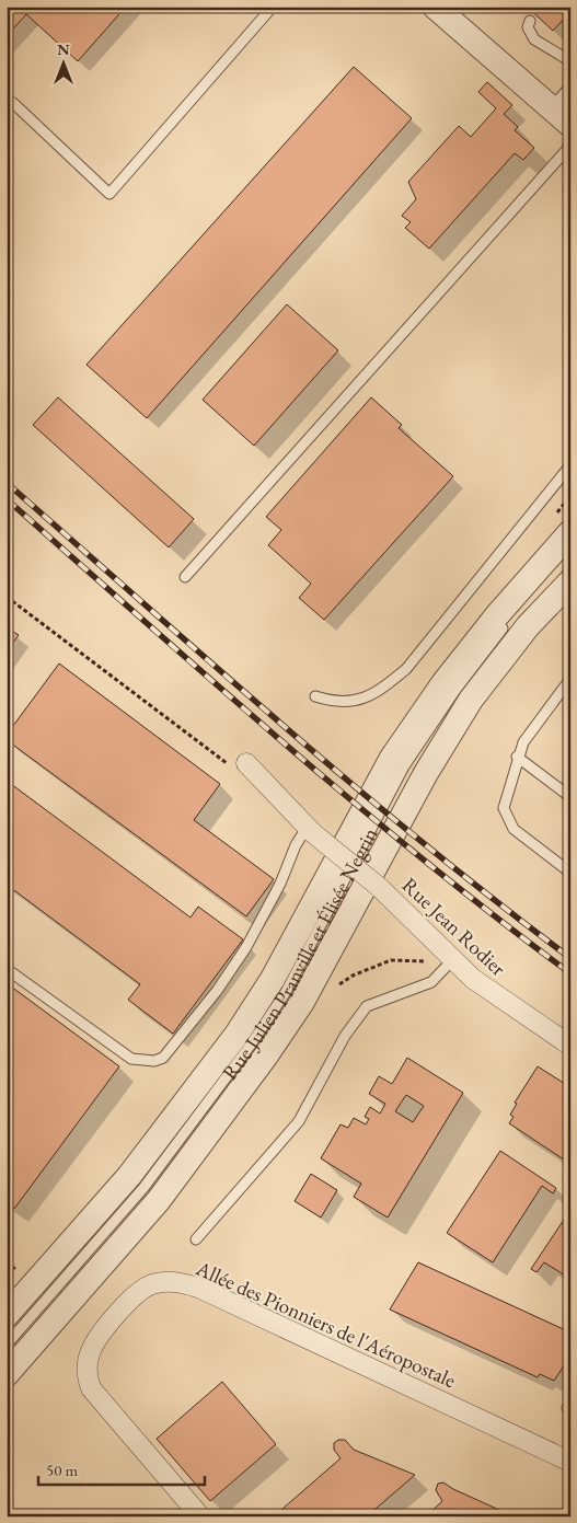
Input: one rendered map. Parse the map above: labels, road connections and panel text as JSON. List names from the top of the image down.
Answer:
{
  "streets": {
    "street": ["Rue Jean Rodier", "Rue Julien Pranville et Élisée Negrin", "Allée des Pionniers de l'Aéropostale"]
  },
  "scale_bar": "50 m",
  "north": "top"
}
